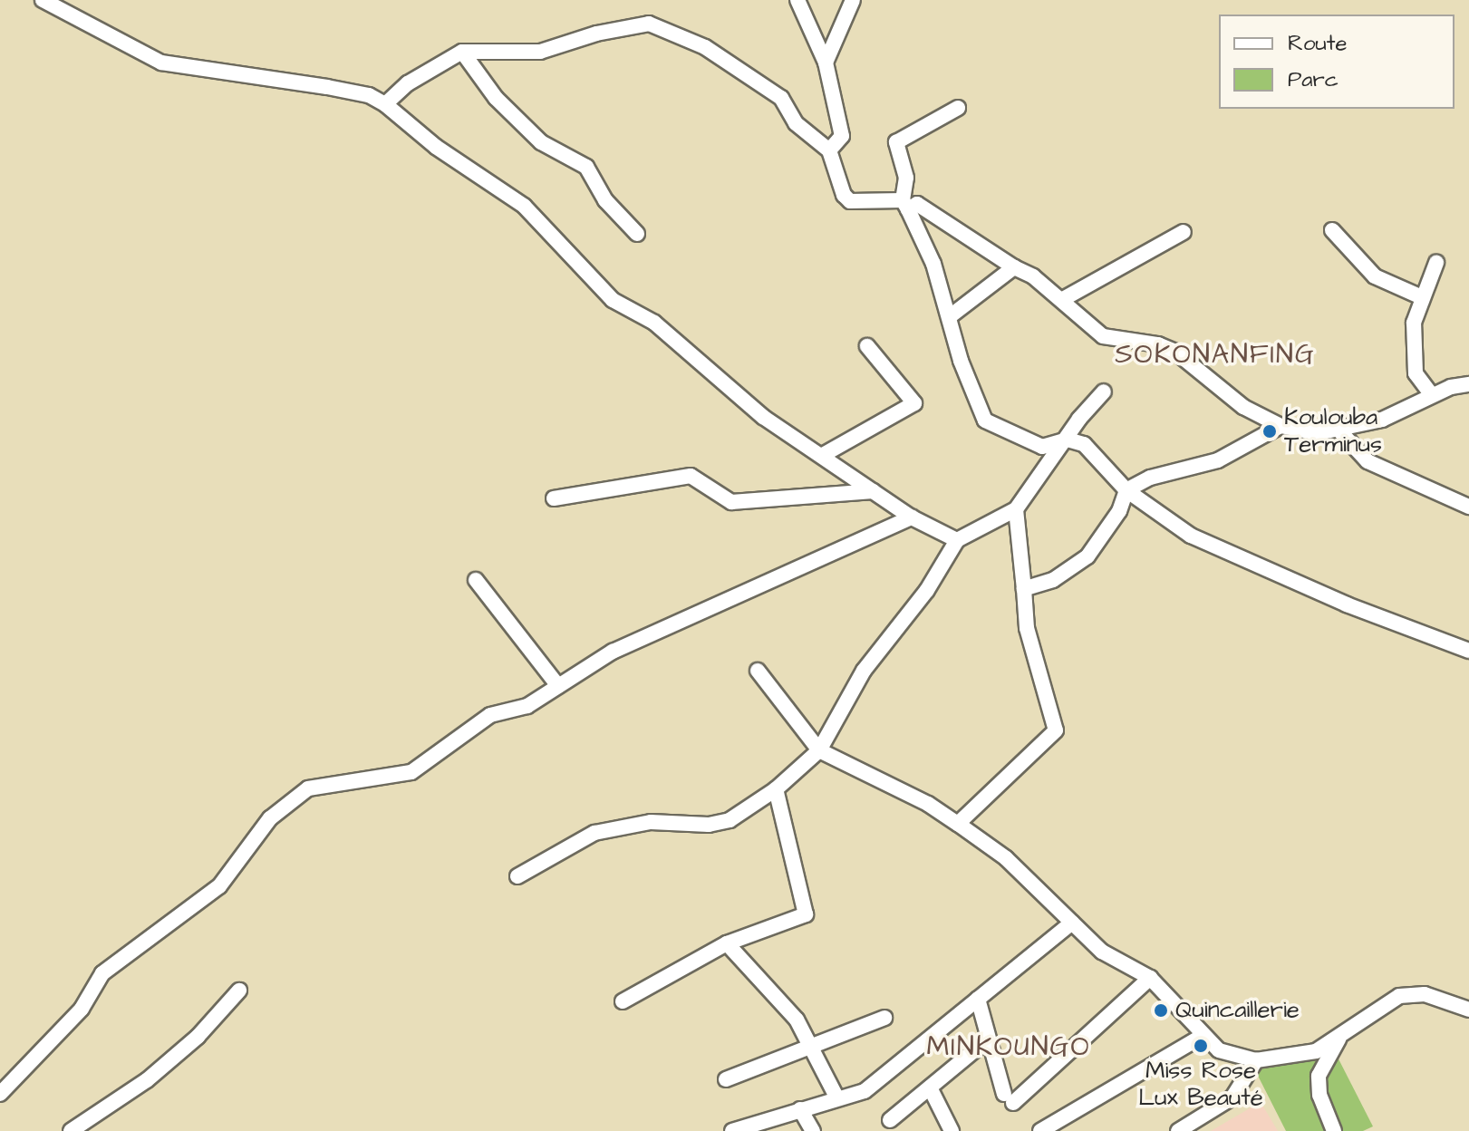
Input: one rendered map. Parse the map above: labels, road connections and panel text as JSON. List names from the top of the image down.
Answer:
{
  "districts": ["SOKONANFING", "MINKOUNGO"],
  "places": ["Koulouba Terminus", "Quincaillerie", "Miss Rose Lux Beauté"],
  "legend": ["Route", "Parc"]
}
